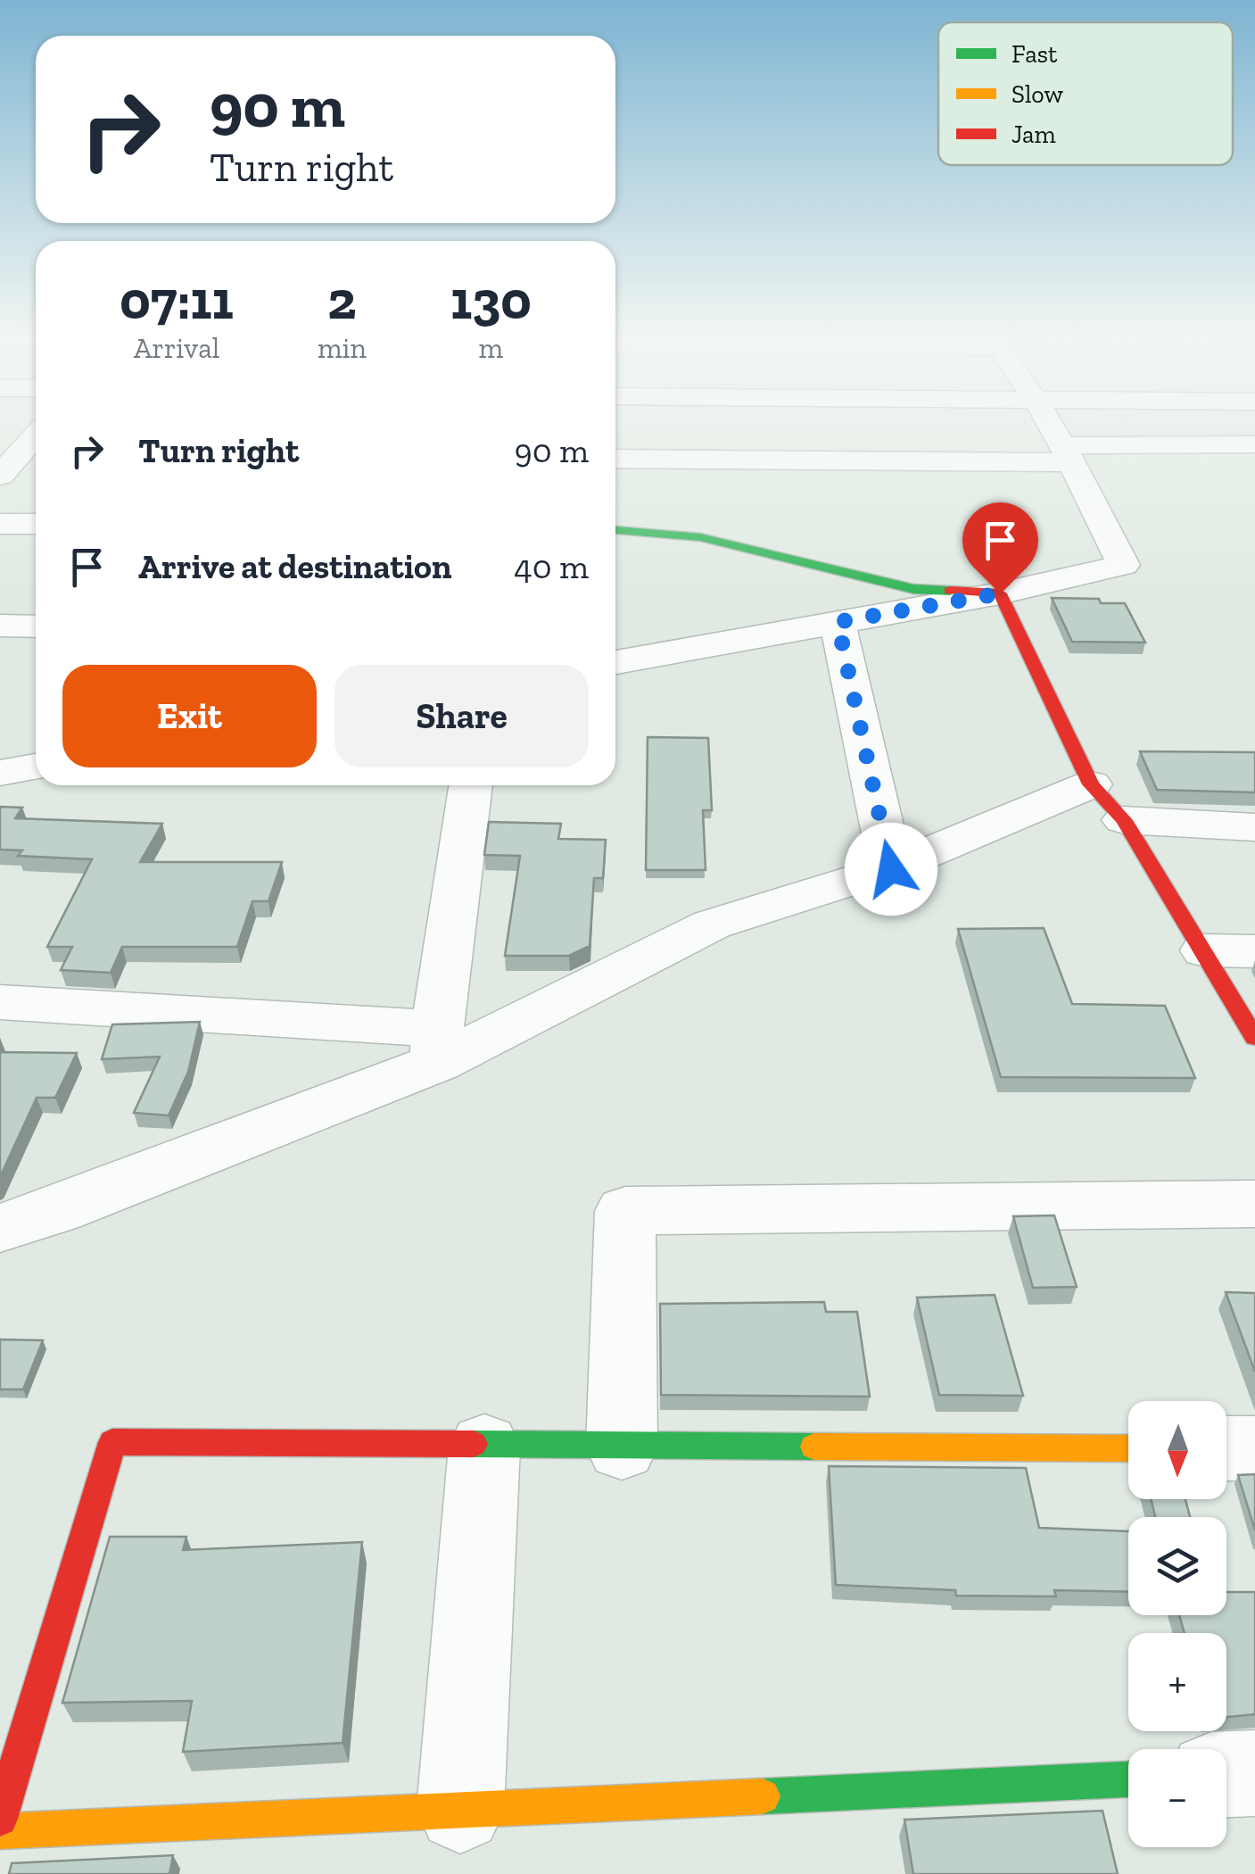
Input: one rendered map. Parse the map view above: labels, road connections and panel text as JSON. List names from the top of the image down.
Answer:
{
  "legend": ["Fast", "Slow", "Jam"],
  "north": "bottom",
  "page": {
    "turn": ["90 m", "Turn right"],
    "eta": [
      "07:11",
      "Arrival",
      "2",
      "min",
      "130",
      "m"
    ],
    "list": [
      {
        "name": "Turn right",
        "value": "90 m"
      },
      {
        "name": "Arrive at destination",
        "value": "40 m"
      }
    ],
    "buttons": ["Exit", "Share"],
    "map_buttons": ["+", "−"]
  }
}
